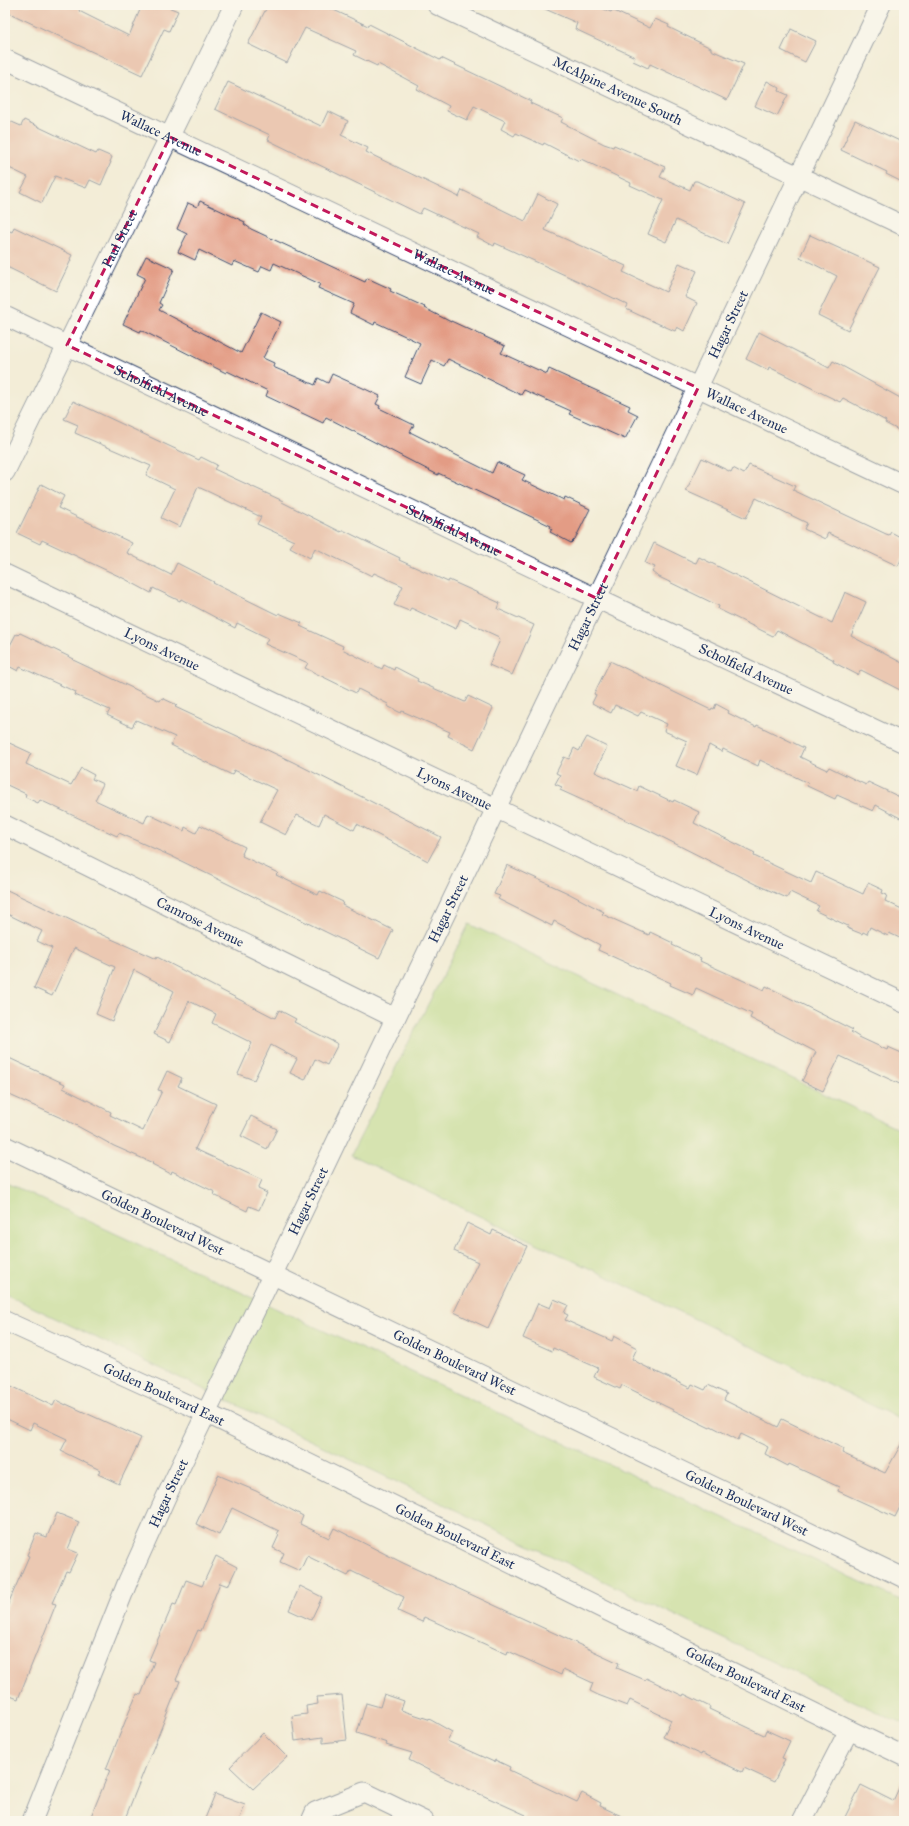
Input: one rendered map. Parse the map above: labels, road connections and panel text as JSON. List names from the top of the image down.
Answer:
{
  "streets": {
    "street": [
      "McAlpine Avenue South",
      "Wallace Avenue",
      "Paul Street",
      "Hagar Street",
      "Scholfield Avenue",
      "Lyons Avenue",
      "Camrose Avenue",
      "Golden Boulevard West",
      "Golden Boulevard East"
    ]
  },
  "crossings": [
    ["McAlpine Avenue South", "Hagar Street"],
    ["Wallace Avenue", "Paul Street"],
    ["Wallace Avenue", "Hagar Street"],
    ["Paul Street", "Scholfield Avenue"],
    ["Hagar Street", "Scholfield Avenue"],
    ["Hagar Street", "Lyons Avenue"],
    ["Hagar Street", "Camrose Avenue"],
    ["Hagar Street", "Golden Boulevard West"],
    ["Hagar Street", "Golden Boulevard East"]
  ]
}
